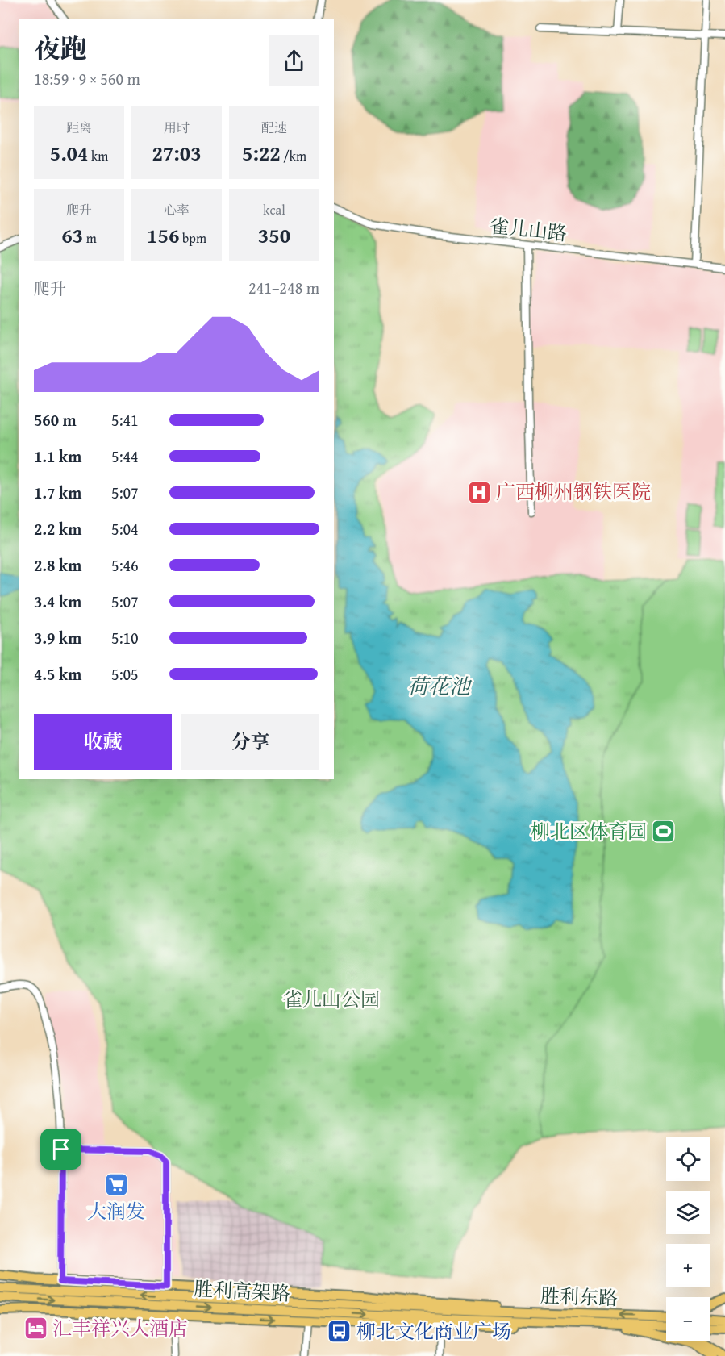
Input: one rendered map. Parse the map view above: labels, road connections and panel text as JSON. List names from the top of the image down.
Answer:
{
  "streets": {
    "main road": ["胜利高架路", "胜利东路"],
    "street": ["雀儿山路"]
  },
  "crossings": [
    ["胜利高架路", "胜利东路"]
  ],
  "water": ["荷花池"],
  "parks": ["雀儿山公园"],
  "places": {
    "hospital": ["广西柳州钢铁医院"],
    "sports": ["柳北区体育园"],
    "supermarket": ["大润发"],
    "hotel": ["汇丰祥兴大酒店"],
    "bus stop": ["柳北文化商业广场"]
  },
  "page": {
    "heading": ["夜跑", "18:59 · 9 × 560 m"],
    "stats": [
      ["距离", "5.04 km"],
      ["用时", "27:03"],
      ["配速", "5:22 /km"],
      ["爬升", "63 m"],
      ["心率", "156 bpm"],
      ["kcal", "350"]
    ],
    "chart": ["爬升", "241–248 m"],
    "list": [
      {
        "name": "560 m",
        "note": "5:41"
      },
      {
        "name": "1.1 km",
        "note": "5:44"
      },
      {
        "name": "1.7 km",
        "note": "5:07"
      },
      {
        "name": "2.2 km",
        "note": "5:04"
      },
      {
        "name": "2.8 km",
        "note": "5:46"
      },
      {
        "name": "3.4 km",
        "note": "5:07"
      },
      {
        "name": "3.9 km",
        "note": "5:10"
      },
      {
        "name": "4.5 km",
        "note": "5:05"
      }
    ],
    "buttons": ["收藏", "分享"],
    "map_buttons": ["+", "−"]
  }
}
